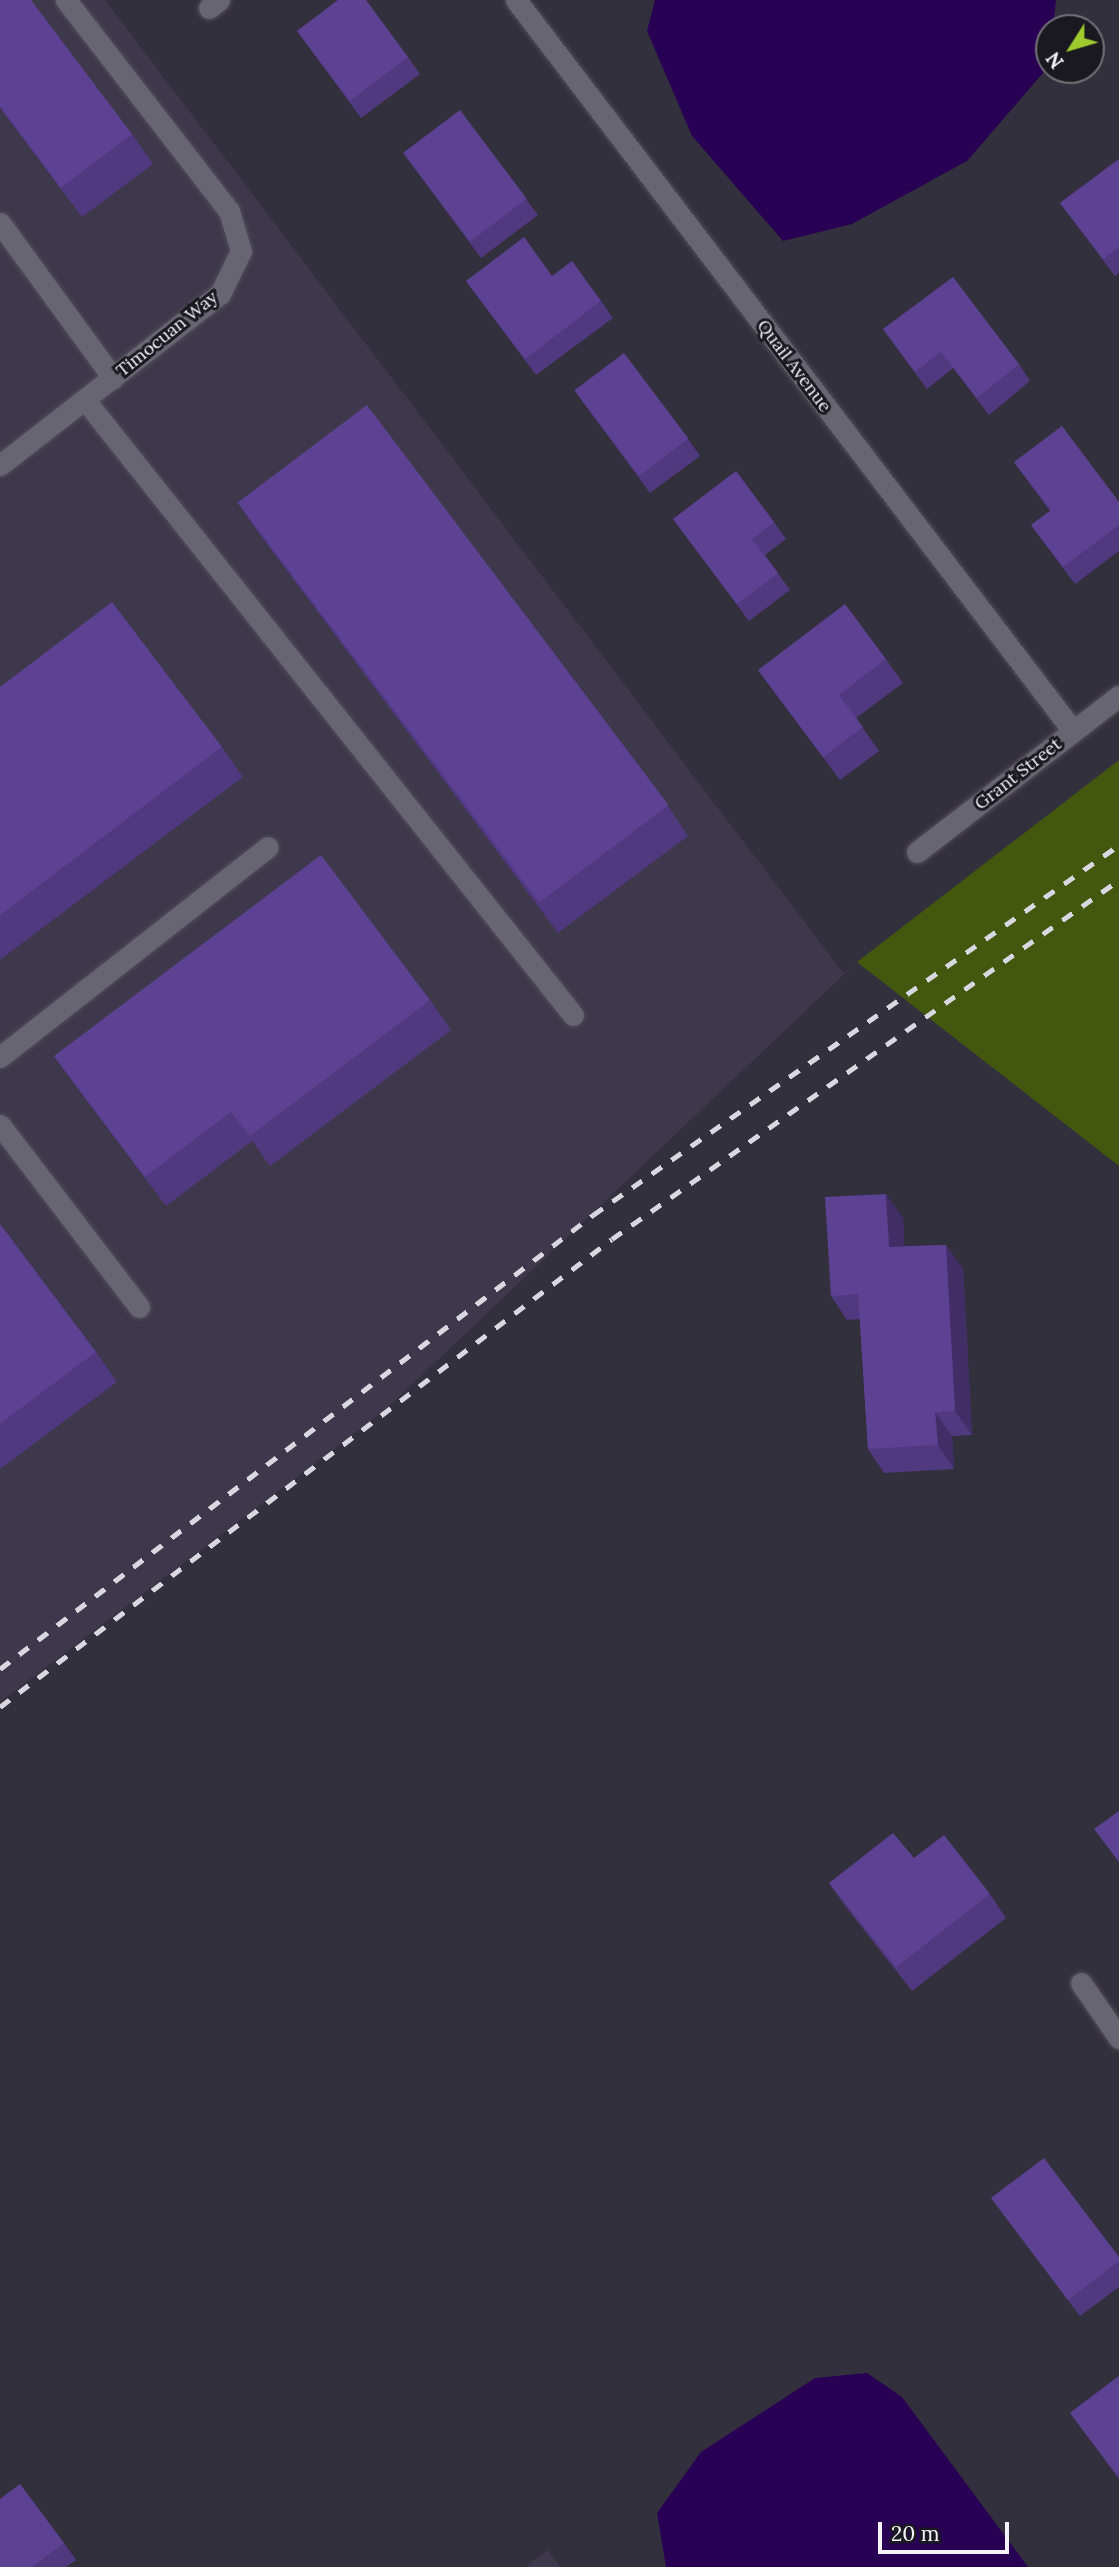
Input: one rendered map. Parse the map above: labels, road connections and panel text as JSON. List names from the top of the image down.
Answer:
{
  "streets": {
    "street": ["Timocuan Way", "Quail Avenue", "Grant Street"]
  },
  "crossings": [
    ["Quail Avenue", "Grant Street"]
  ],
  "scale_bar": "20 m",
  "north": "bottom left"
}
